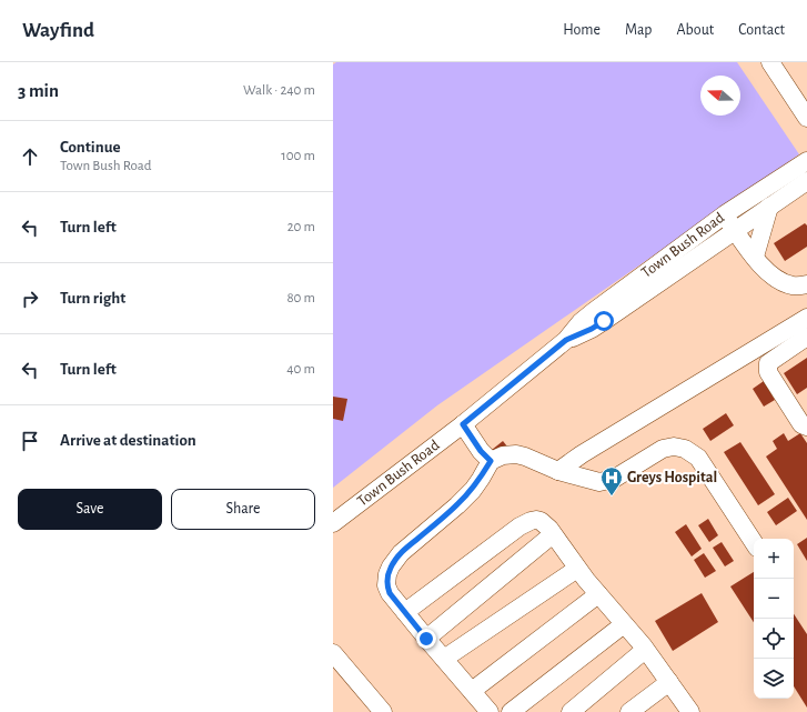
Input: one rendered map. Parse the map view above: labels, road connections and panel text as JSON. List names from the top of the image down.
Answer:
{
  "streets": {
    "street": ["Town Bush Road"]
  },
  "places": {
    "hospital": ["Greys Hospital"]
  },
  "north": "left",
  "page": {
    "header": "Wayfind",
    "nav": [
      "Home",
      "Map",
      "About",
      "Contact"
    ],
    "heading": ["3 min", "Walk · 240 m"],
    "list": [
      ["Continue", "Town Bush Road", "100 m"],
      ["Turn left", "20 m"],
      ["Turn right", "80 m"],
      ["Turn left", "40 m"],
      "Arrive at destination"
    ],
    "buttons": ["Save", "Share"],
    "map_buttons": ["+", "−"]
  }
}
